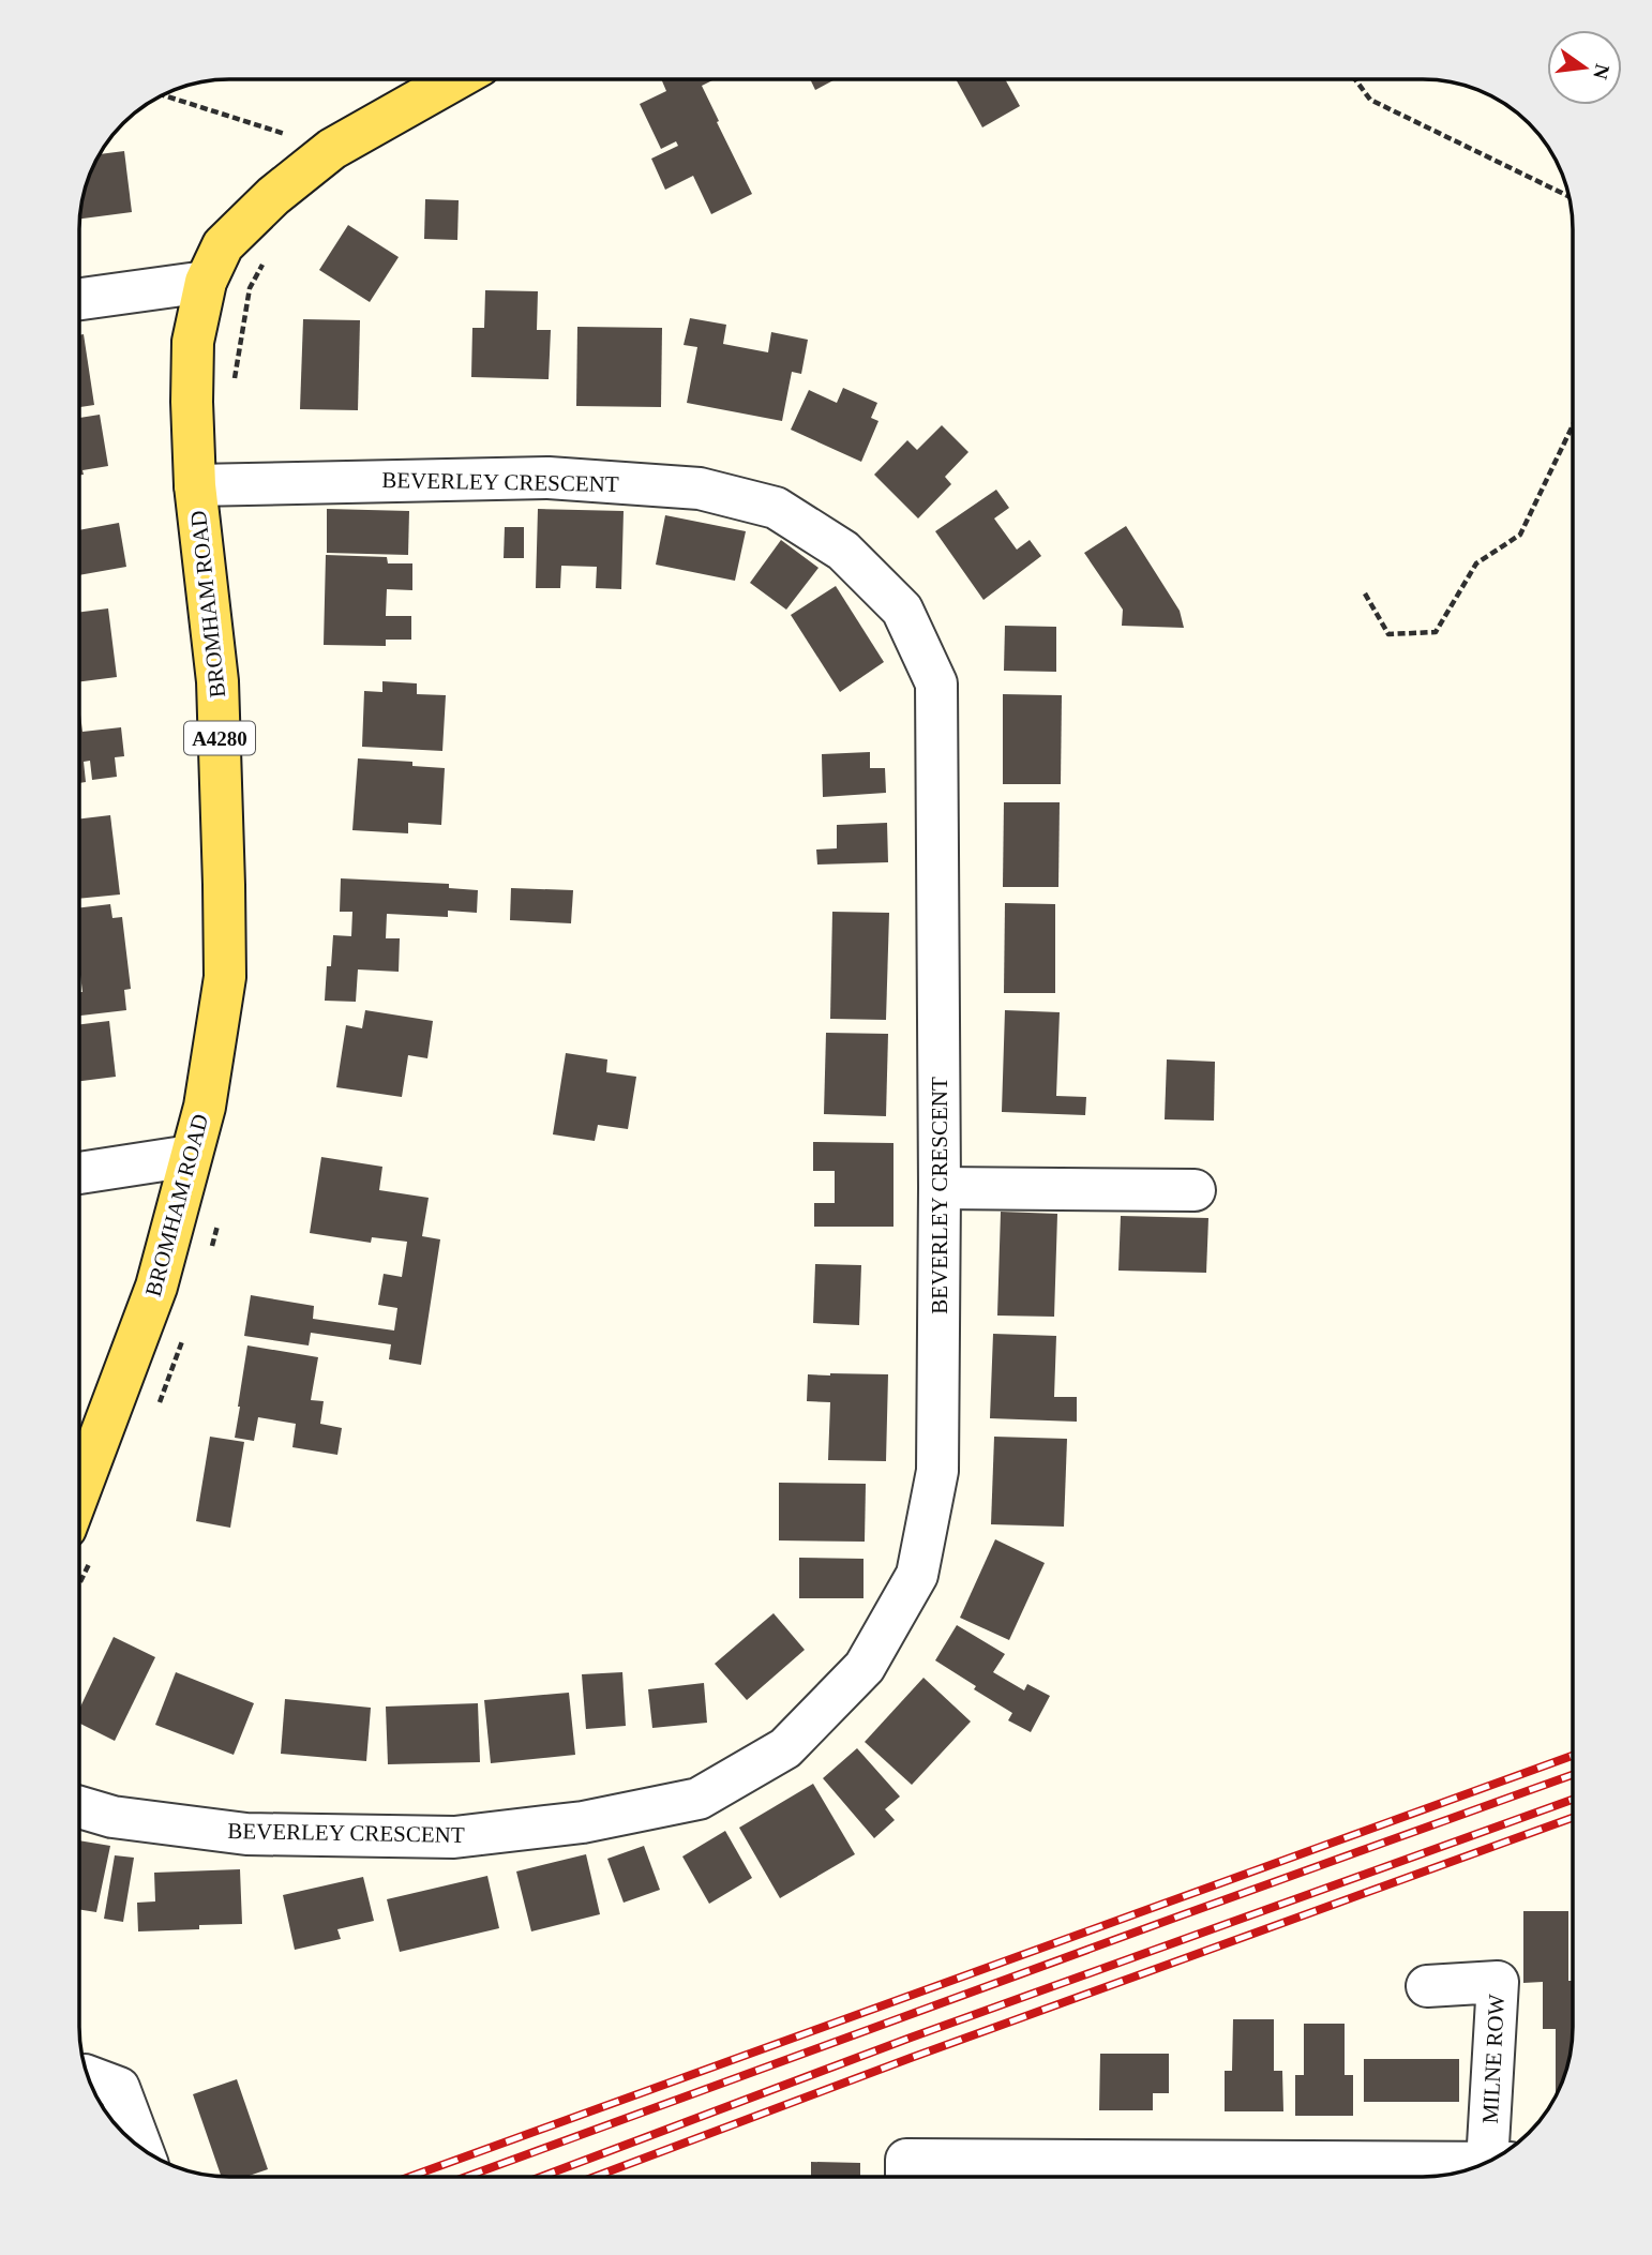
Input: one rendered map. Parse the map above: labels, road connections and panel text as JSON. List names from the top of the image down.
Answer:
{
  "streets": {
    "main road": ["BROMHAM ROAD", "A4280"],
    "street": ["BEVERLEY CRESCENT", "MILNE ROW"]
  },
  "crossings": [
    ["BEVERLEY CRESCENT", "BROMHAM ROAD"]
  ],
  "north": "right"
}
